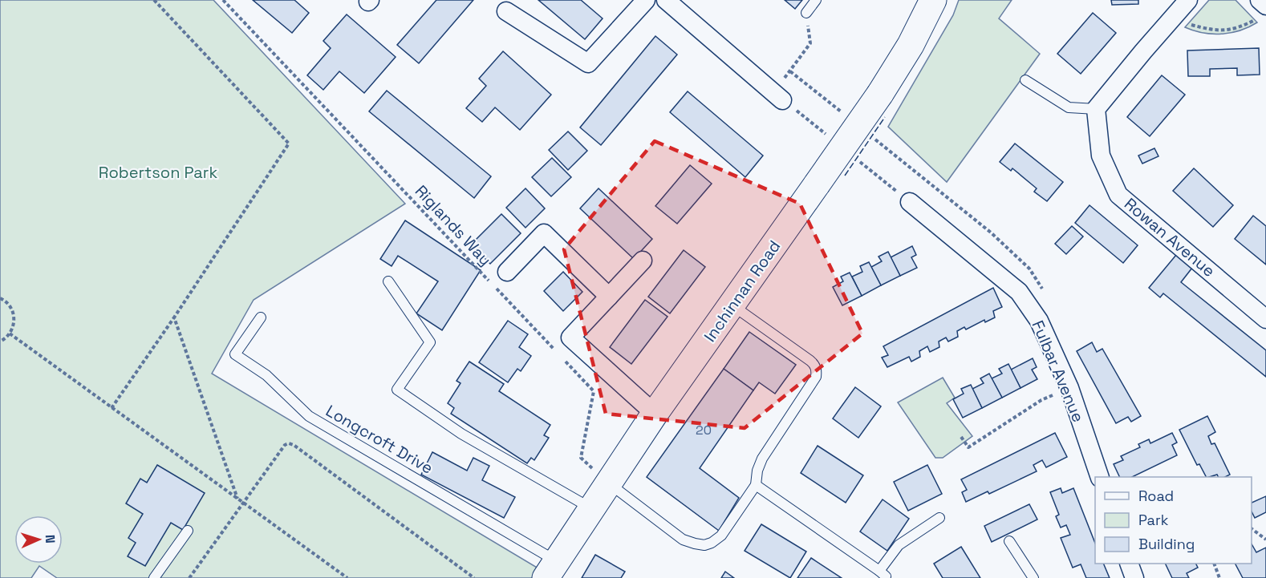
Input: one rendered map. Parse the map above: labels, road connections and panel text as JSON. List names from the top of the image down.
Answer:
{
  "streets": {
    "main road": ["Inchinnan Road"],
    "street": ["Rowan Avenue", "Fulbar Avenue"],
    "lane": ["Longcroft Drive"],
    "path": ["Riglands Way"]
  },
  "crossings": [
    ["Inchinnan Road", "Longcroft Drive"]
  ],
  "parks": ["Robertson Park"],
  "house_numbers": ["20"],
  "legend": ["Road", "Park", "Building"],
  "north": "right"
}
